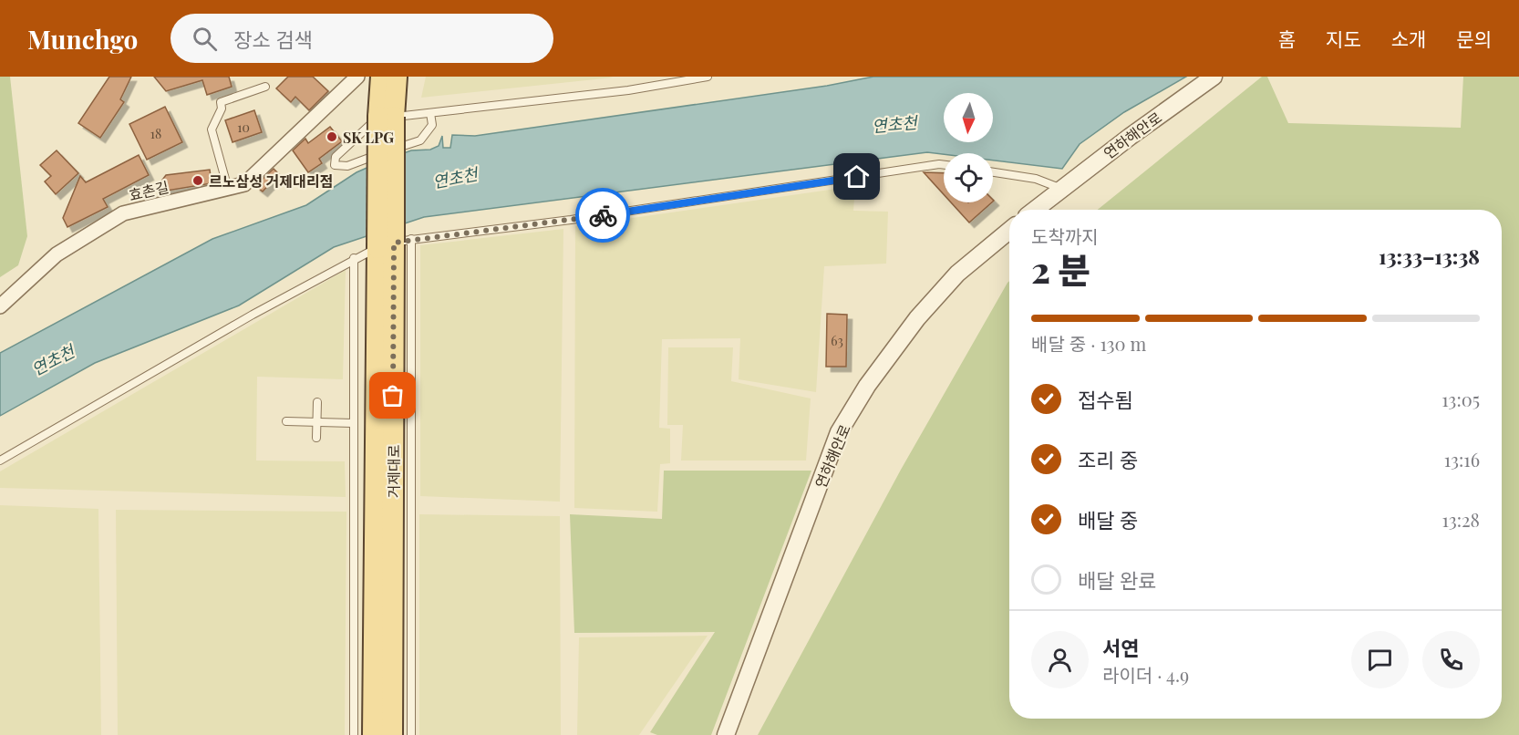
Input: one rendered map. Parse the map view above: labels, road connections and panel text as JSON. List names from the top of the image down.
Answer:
{
  "streets": {
    "main road": ["거제대로"],
    "street": ["연하해안로", "효촌길"]
  },
  "water": ["연초천"],
  "places": ["SK LPG", "르노삼성 거제대리점"],
  "house_numbers": ["10", "18", "63"],
  "north": "bottom",
  "page": {
    "header": "Munchgo",
    "search": "장소 검색",
    "nav": [
      "홈",
      "지도",
      "소개",
      "문의"
    ],
    "heading": ["2 분", "도착까지", "13:33–13:38"],
    "panel": ["서연", "라이더 · 4.9"],
    "bar": "배달 중 · 130 m",
    "list": [
      ["접수됨", "13:05"],
      ["조리 중", "13:16"],
      ["배달 중", "13:28"],
      "배달 완료"
    ]
  }
}
